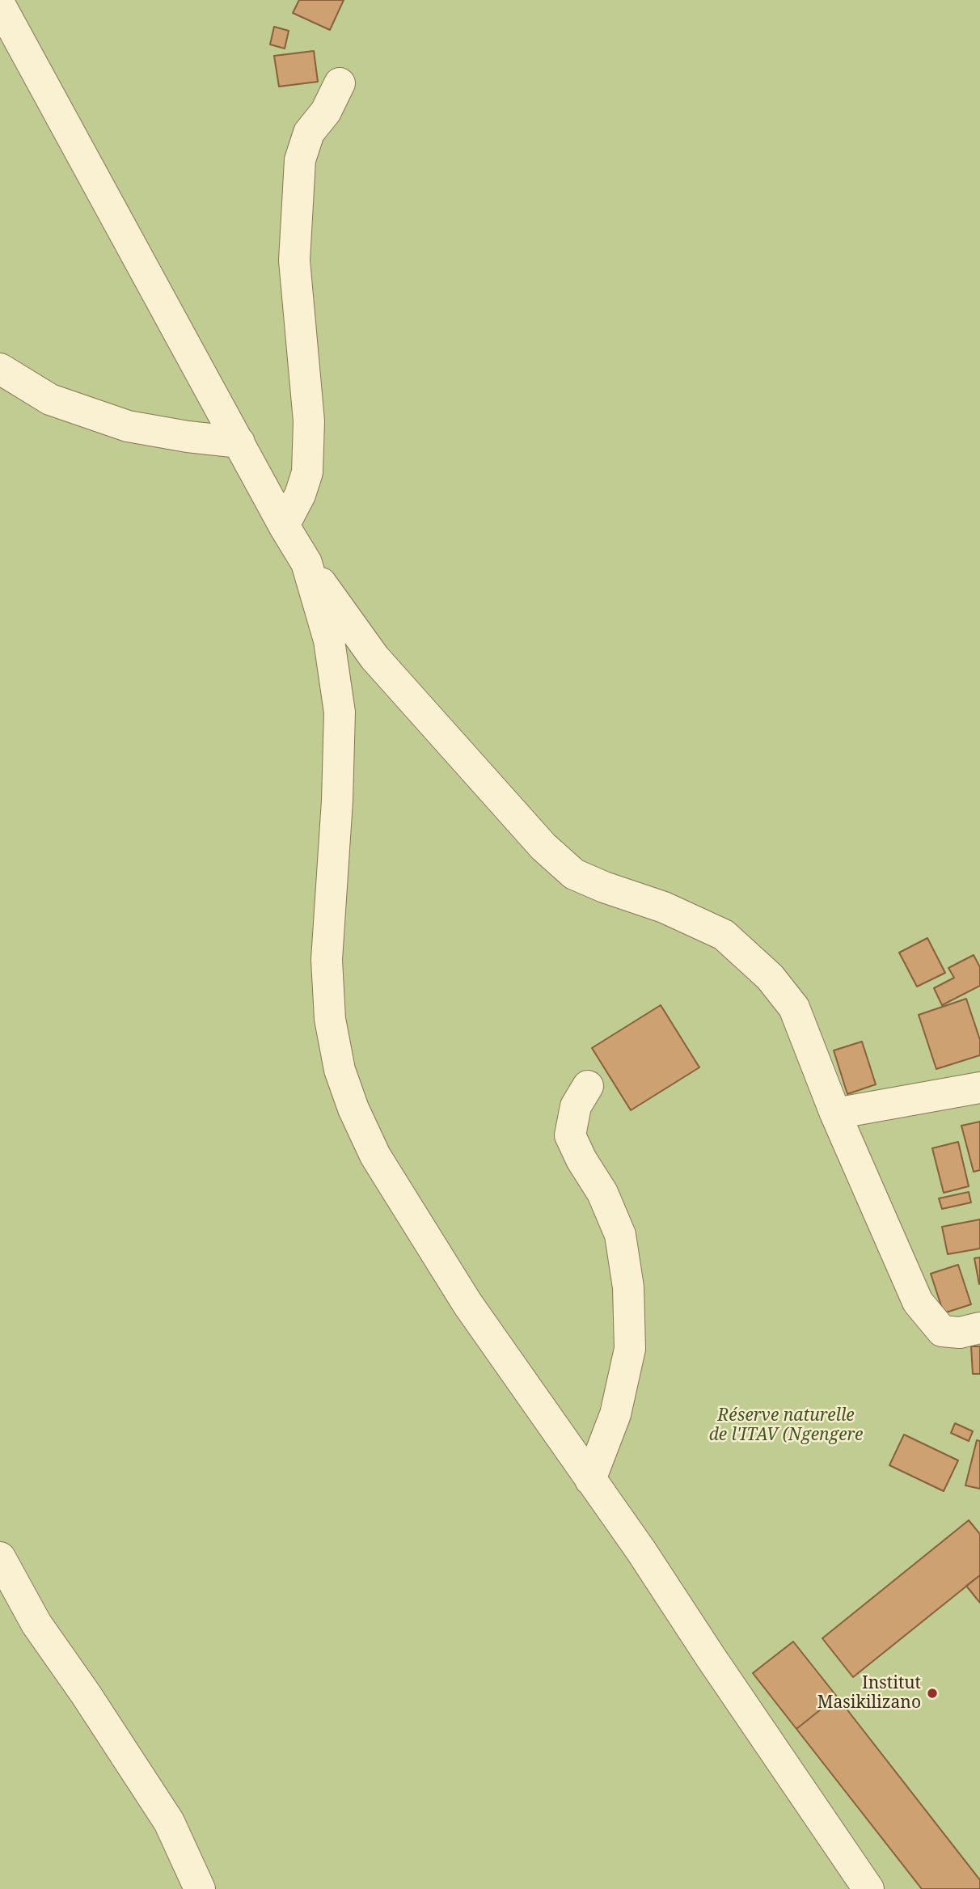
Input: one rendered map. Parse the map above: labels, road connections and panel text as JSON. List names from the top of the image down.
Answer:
{
  "parks": ["Réserve naturelle de l'ITAV (Ngengere"],
  "places": ["Institut Masikilizano"]
}
